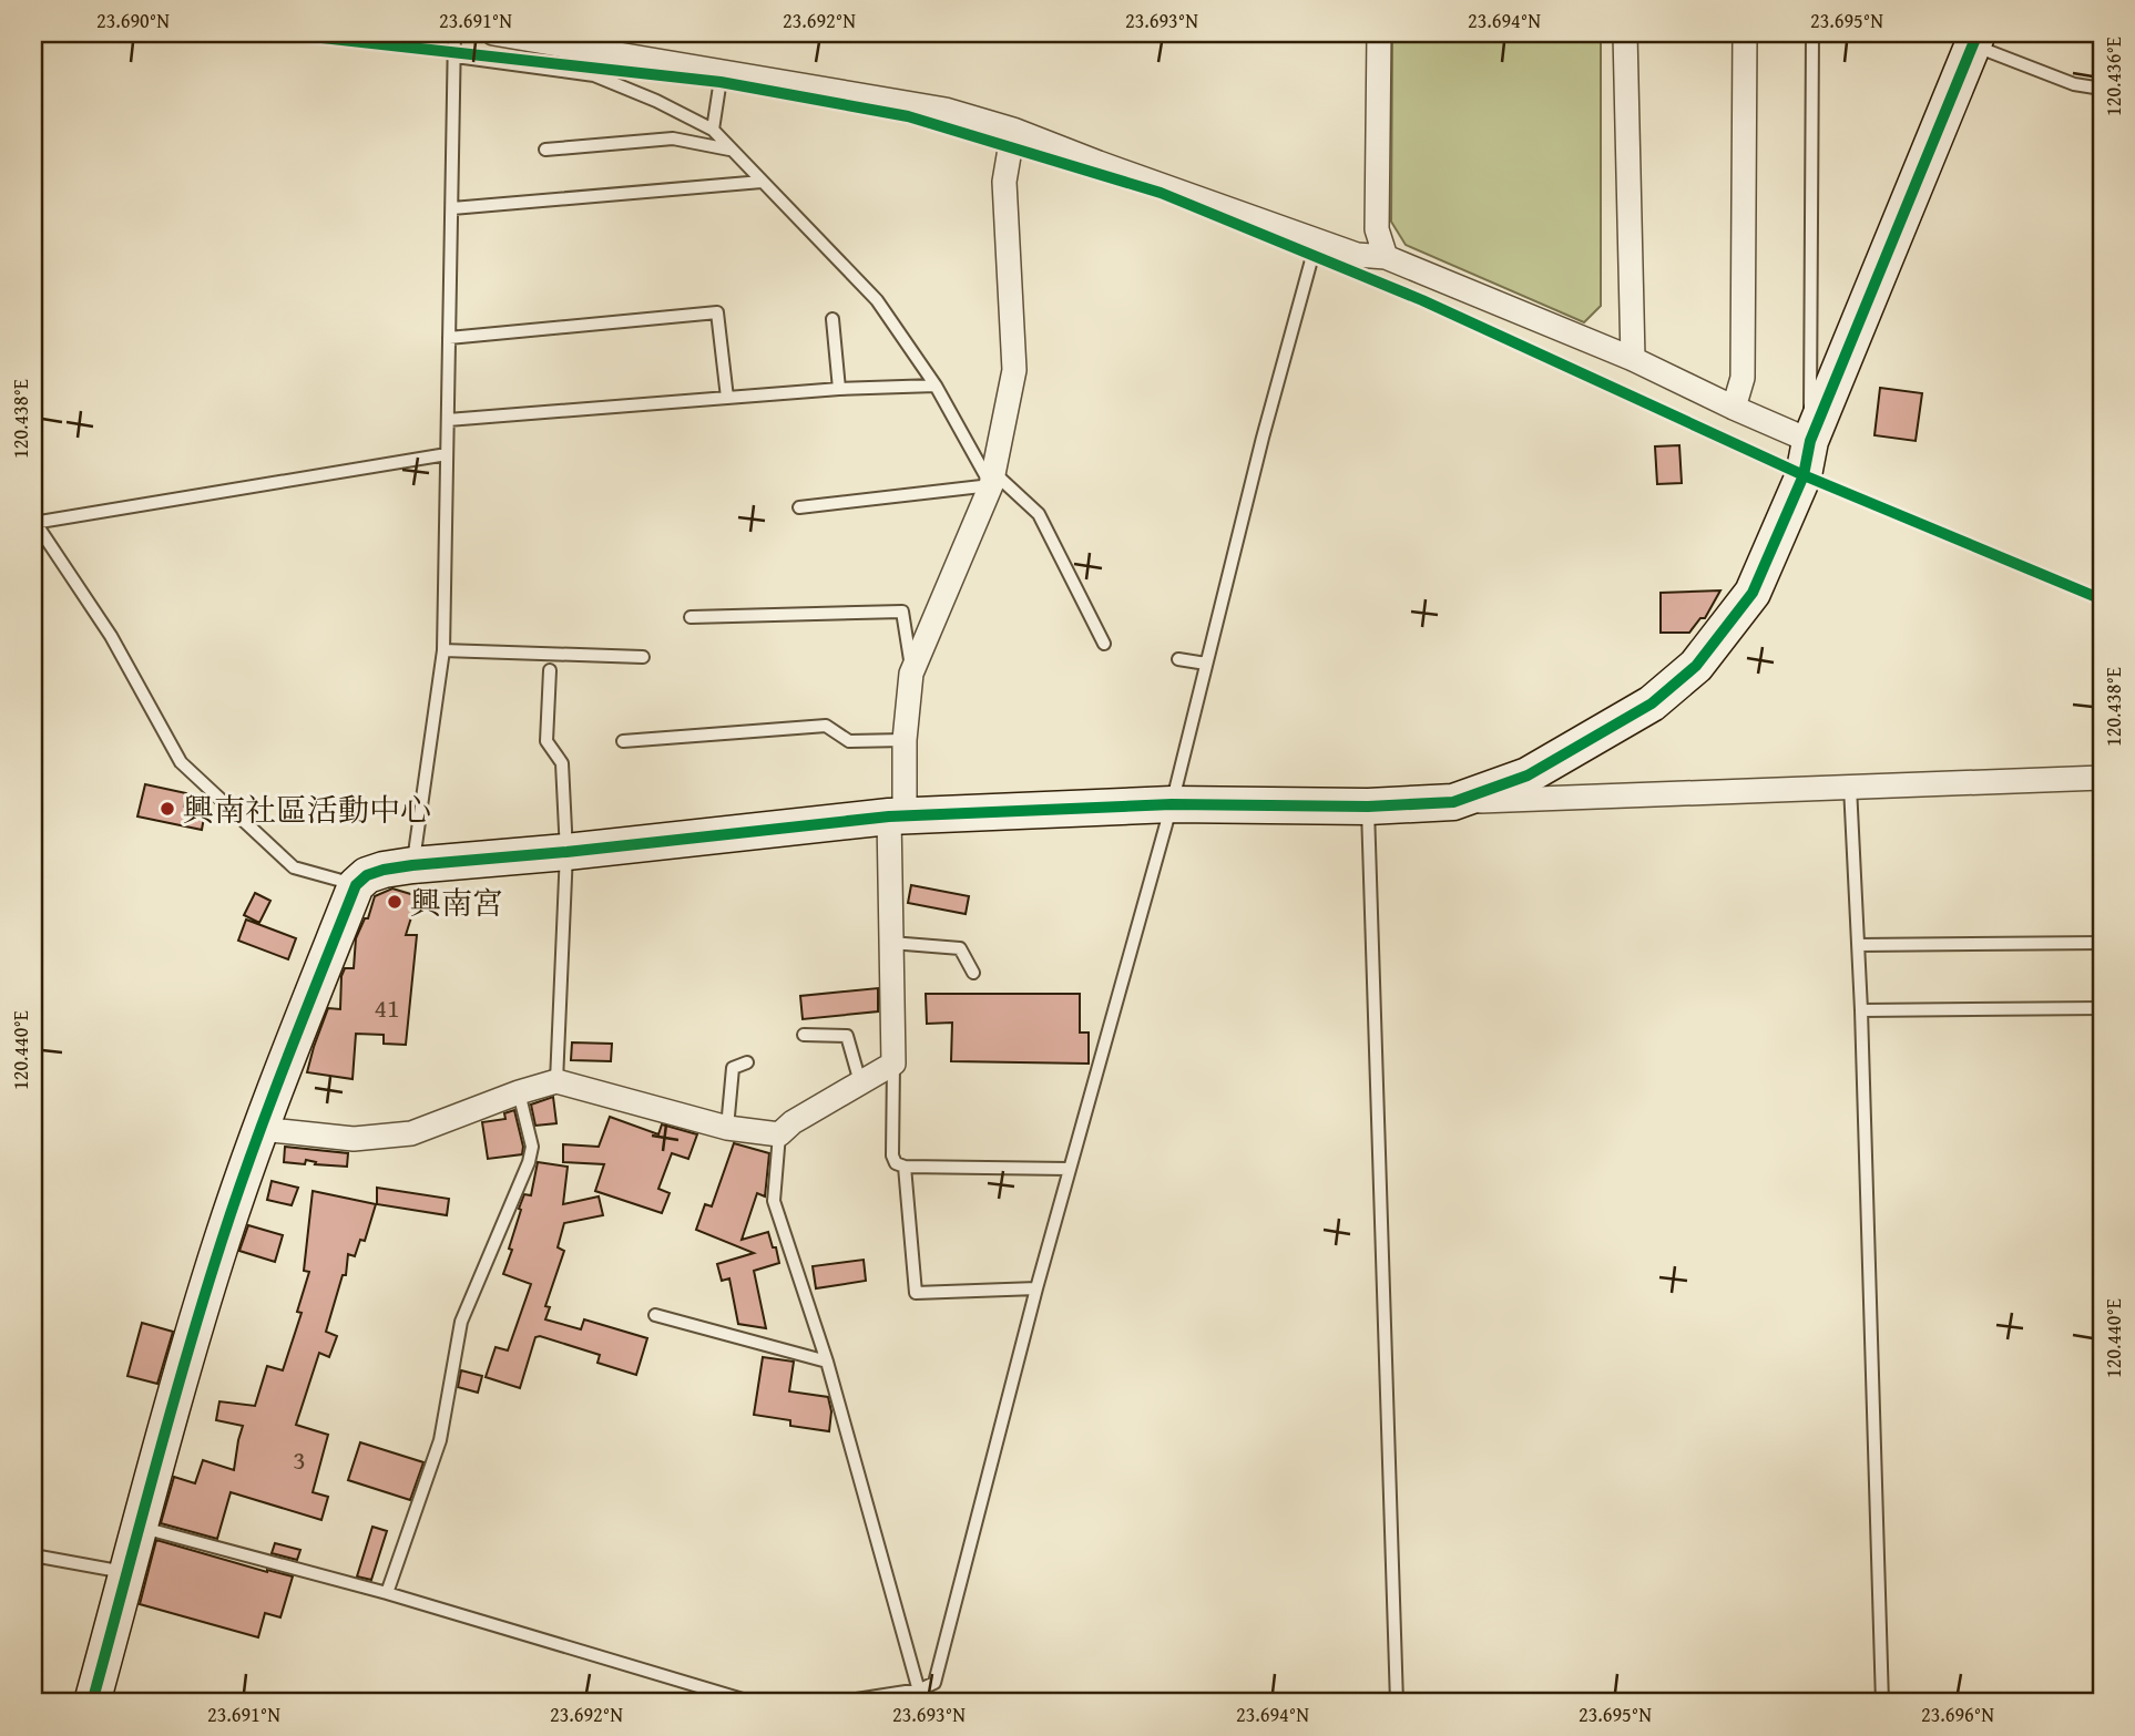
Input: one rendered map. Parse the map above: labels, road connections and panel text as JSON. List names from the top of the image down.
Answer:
{
  "places": ["興南社區活動中心", "興南宮"],
  "house_numbers": ["41", "3"],
  "coordinates": [
    "23.690°N",
    "23.691°N",
    "23.692°N",
    "23.693°N",
    "23.694°N",
    "23.695°N",
    "120.436°E",
    "120.438°E",
    "120.440°E",
    "23.696°N"
  ]
}
